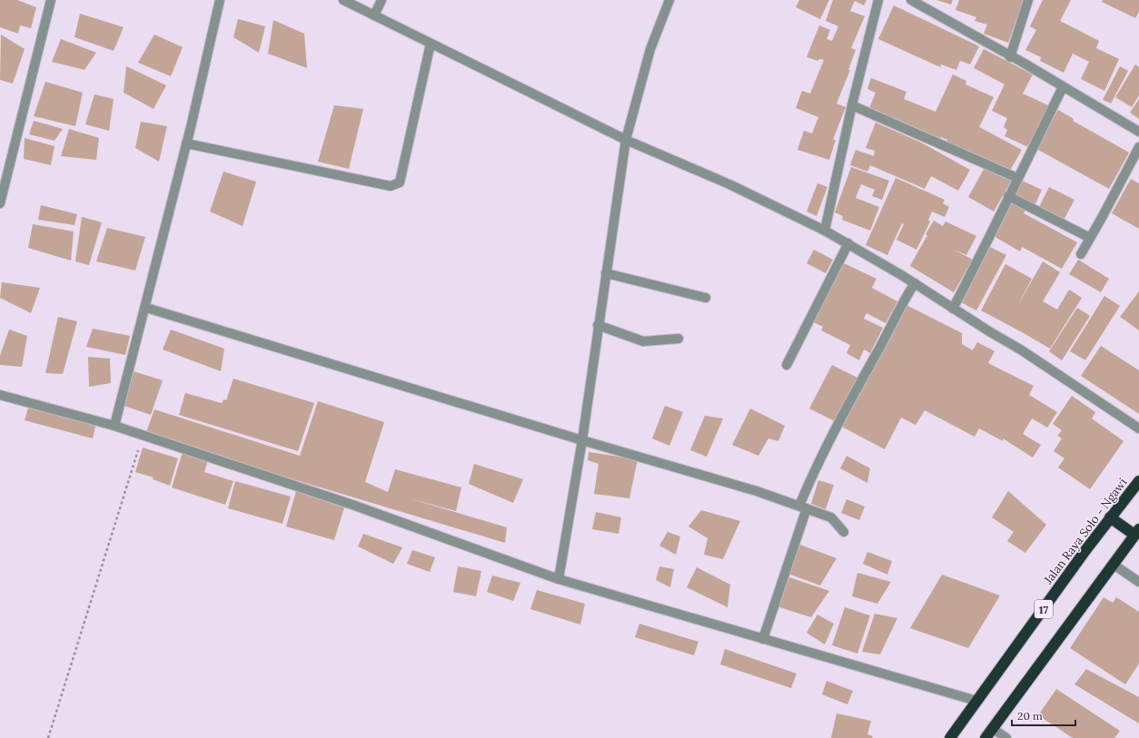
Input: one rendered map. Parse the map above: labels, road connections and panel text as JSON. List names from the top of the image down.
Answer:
{
  "streets": {
    "highway": ["Jalan Raya Solo - Ngawi", "17"]
  },
  "scale_bar": "20 m"
}
